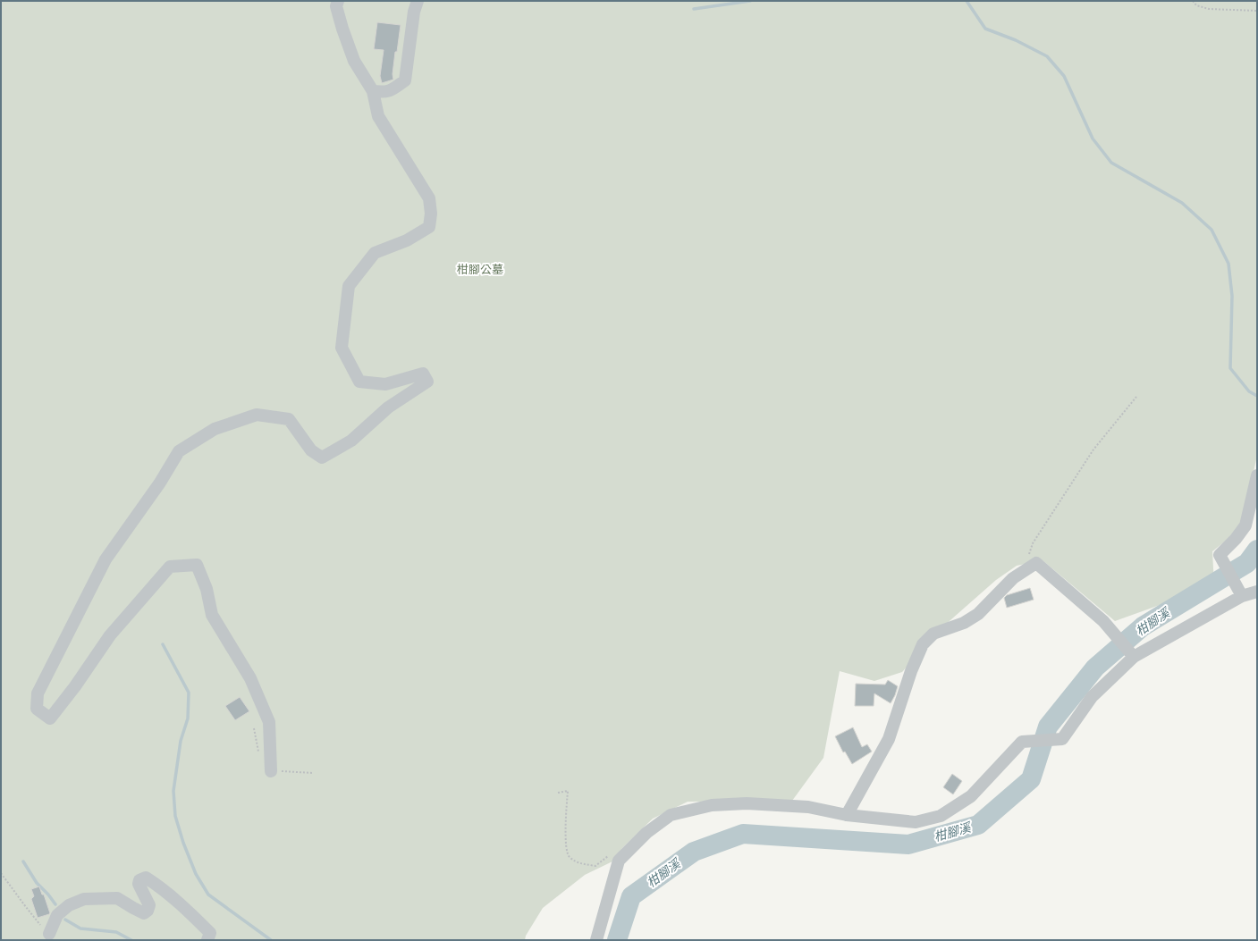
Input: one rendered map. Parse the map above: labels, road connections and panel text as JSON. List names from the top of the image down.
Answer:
{
  "water": ["柑腳溪"],
  "parks": ["柑腳公墓"]
}
